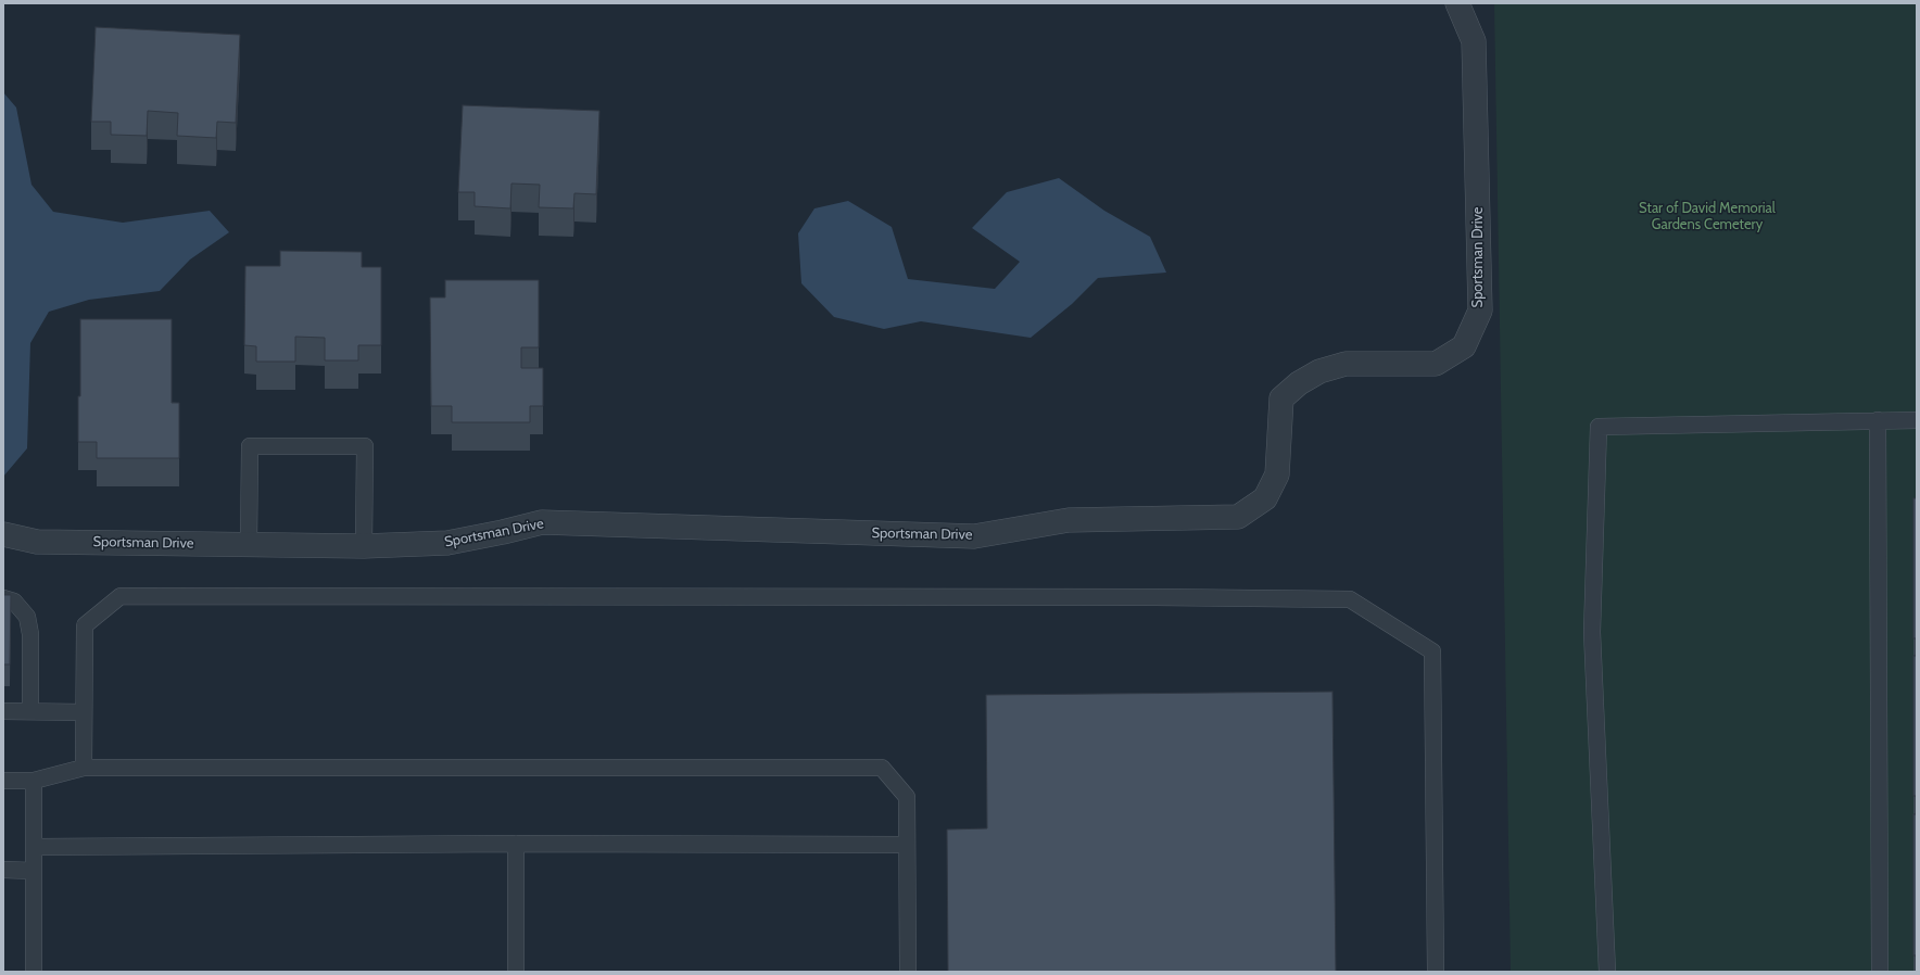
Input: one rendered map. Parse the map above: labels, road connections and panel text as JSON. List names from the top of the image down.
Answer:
{
  "streets": {
    "street": ["Sportsman Drive"]
  },
  "parks": ["Star of David Memorial Gardens Cemetery"]
}
